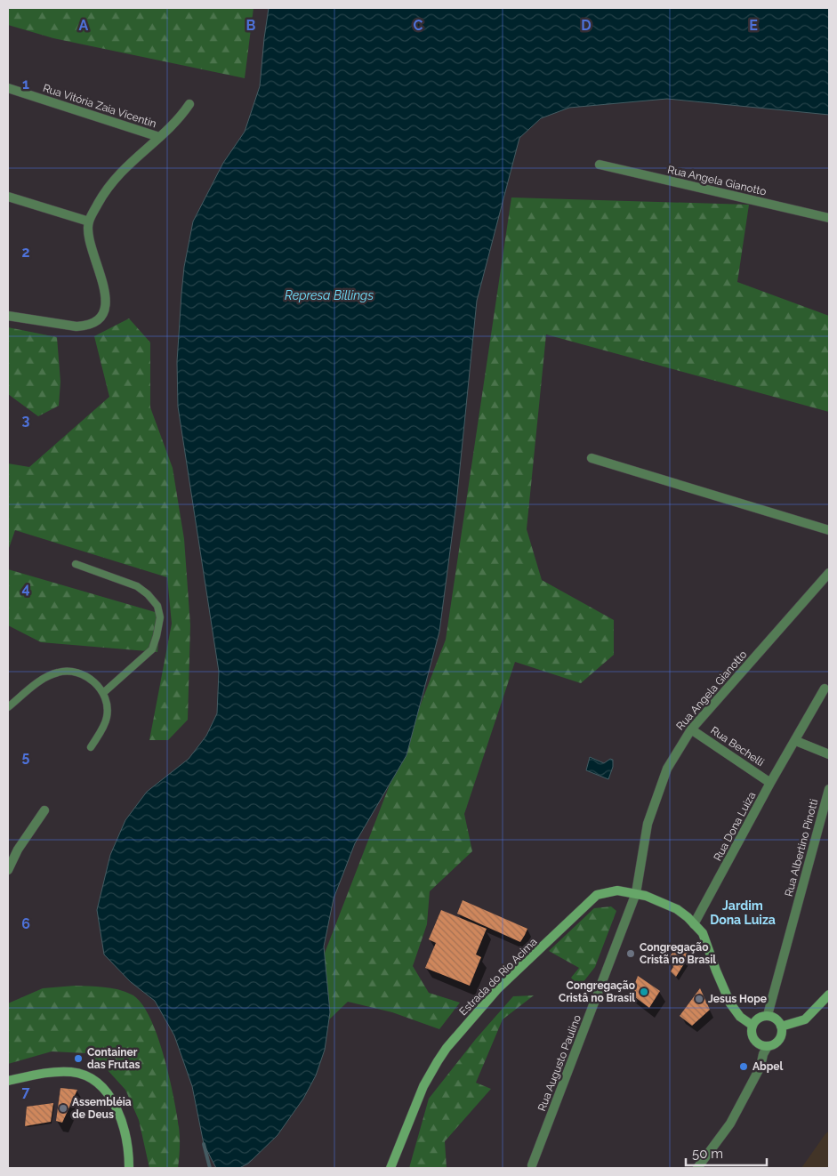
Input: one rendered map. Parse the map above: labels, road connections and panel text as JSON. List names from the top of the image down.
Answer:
{
  "streets": {
    "main road": ["Estrada do Rio Acima"],
    "street": [
      "Rua Vitória Zaia Vicentin",
      "Rua Angela Gianotto",
      "Rua Bechelli",
      "Rua Dona Luiza",
      "Rua Albertino Pinotti",
      "Rua Augusto Paulino"
    ]
  },
  "crossings": [
    ["Rua Angela Gianotto", "Rua Bechelli"],
    ["Rua Angela Gianotto", "Estrada do Rio Acima"],
    ["Rua Angela Gianotto", "Rua Augusto Paulino"],
    ["Rua Bechelli", "Rua Dona Luiza"],
    ["Rua Dona Luiza", "Estrada do Rio Acima"],
    ["Rua Albertino Pinotti", "Estrada do Rio Acima"],
    ["Estrada do Rio Acima", "Rua Augusto Paulino"]
  ],
  "districts": ["Jardim Dona Luiza"],
  "water": ["Represa Billings"],
  "places": [
    "Congregação Cristã no Brasil",
    "Congregação Cristâ no Brasil",
    "Jesus Hope",
    "Container das Frutas",
    "Abpel",
    "Assembléia de Deus"
  ],
  "scale_bar": "50 m",
  "grid": {
    "columns": [
      "A",
      "B",
      "C",
      "D",
      "E"
    ],
    "rows": [
      "1",
      "2",
      "3",
      "4",
      "5",
      "6",
      "7"
    ]
  }
}
